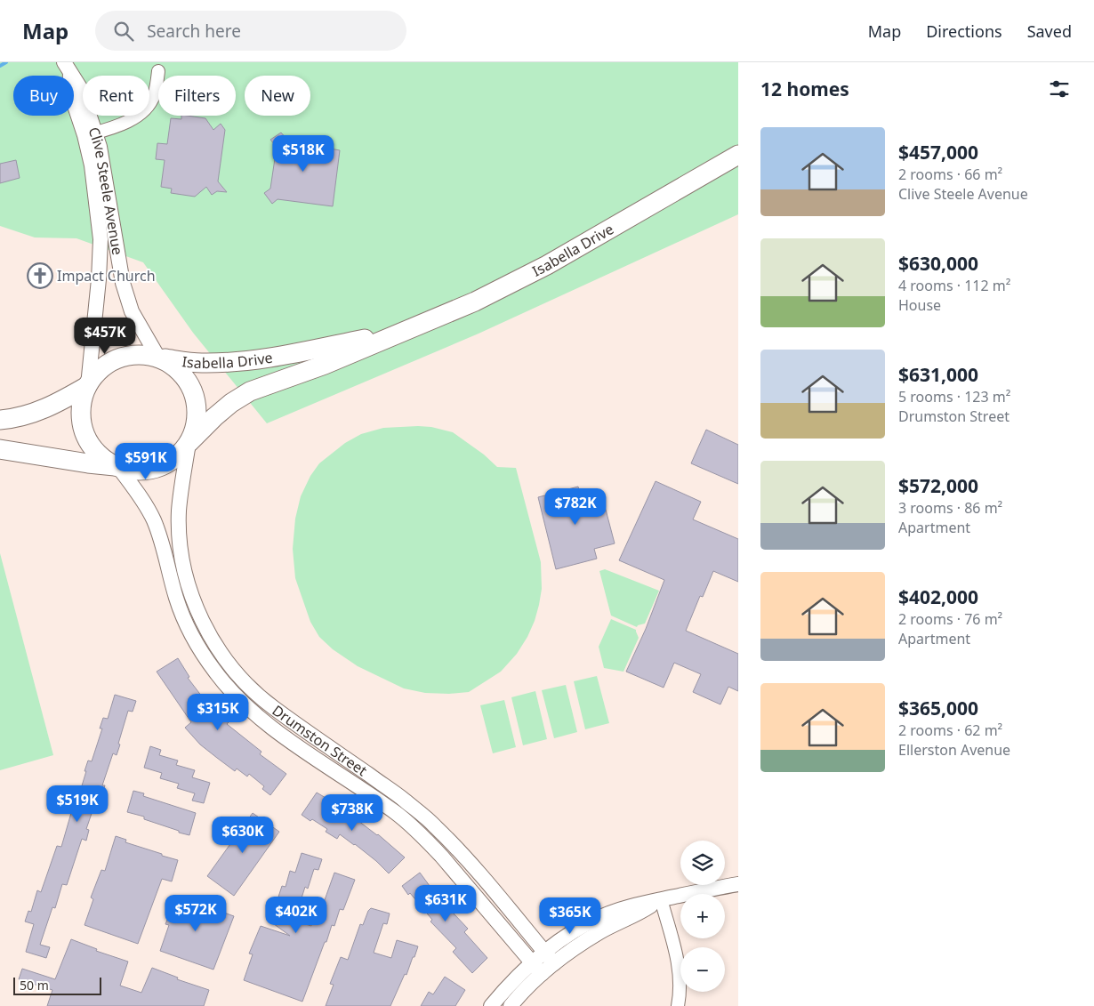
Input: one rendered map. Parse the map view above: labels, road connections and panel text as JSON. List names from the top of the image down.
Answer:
{
  "streets": {
    "main road": ["Isabella Drive"],
    "street": ["Clive Steele Avenue", "Drumston Street"]
  },
  "crossings": [
    ["Clive Steele Avenue", "Isabella Drive"],
    ["Clive Steele Avenue", "Drumston Street"],
    ["Isabella Drive", "Drumston Street"]
  ],
  "places": {
    "church": ["Impact Church"]
  },
  "scale_bar": "50 m",
  "page": {
    "header": "Map",
    "search": "Search here",
    "nav": ["Map", "Directions", "Saved"],
    "heading": "12 homes",
    "chip": [
      "Buy",
      "Rent",
      "Filters",
      "New"
    ],
    "list": [
      {
        "name": "$457,000",
        "note": "2 rooms · 66 m² · Clive Steele Avenue"
      },
      {
        "name": "$630,000",
        "note": "4 rooms · 112 m² · House"
      },
      {
        "name": "$631,000",
        "note": "5 rooms · 123 m² · Drumston Street"
      },
      {
        "name": "$572,000",
        "note": "3 rooms · 86 m² · Apartment"
      },
      {
        "name": "$402,000",
        "note": "2 rooms · 76 m² · Apartment"
      },
      {
        "name": "$365,000",
        "note": "2 rooms · 62 m² · Ellerston Avenue"
      }
    ],
    "price": [
      "$518K",
      "$457K",
      "$591K",
      "$782K",
      "$315K",
      "$519K",
      "$738K",
      "$630K",
      "$631K",
      "$572K",
      "$402K",
      "$365K"
    ],
    "map_buttons": ["+", "−"],
    "scale": "50 m"
  }
}
